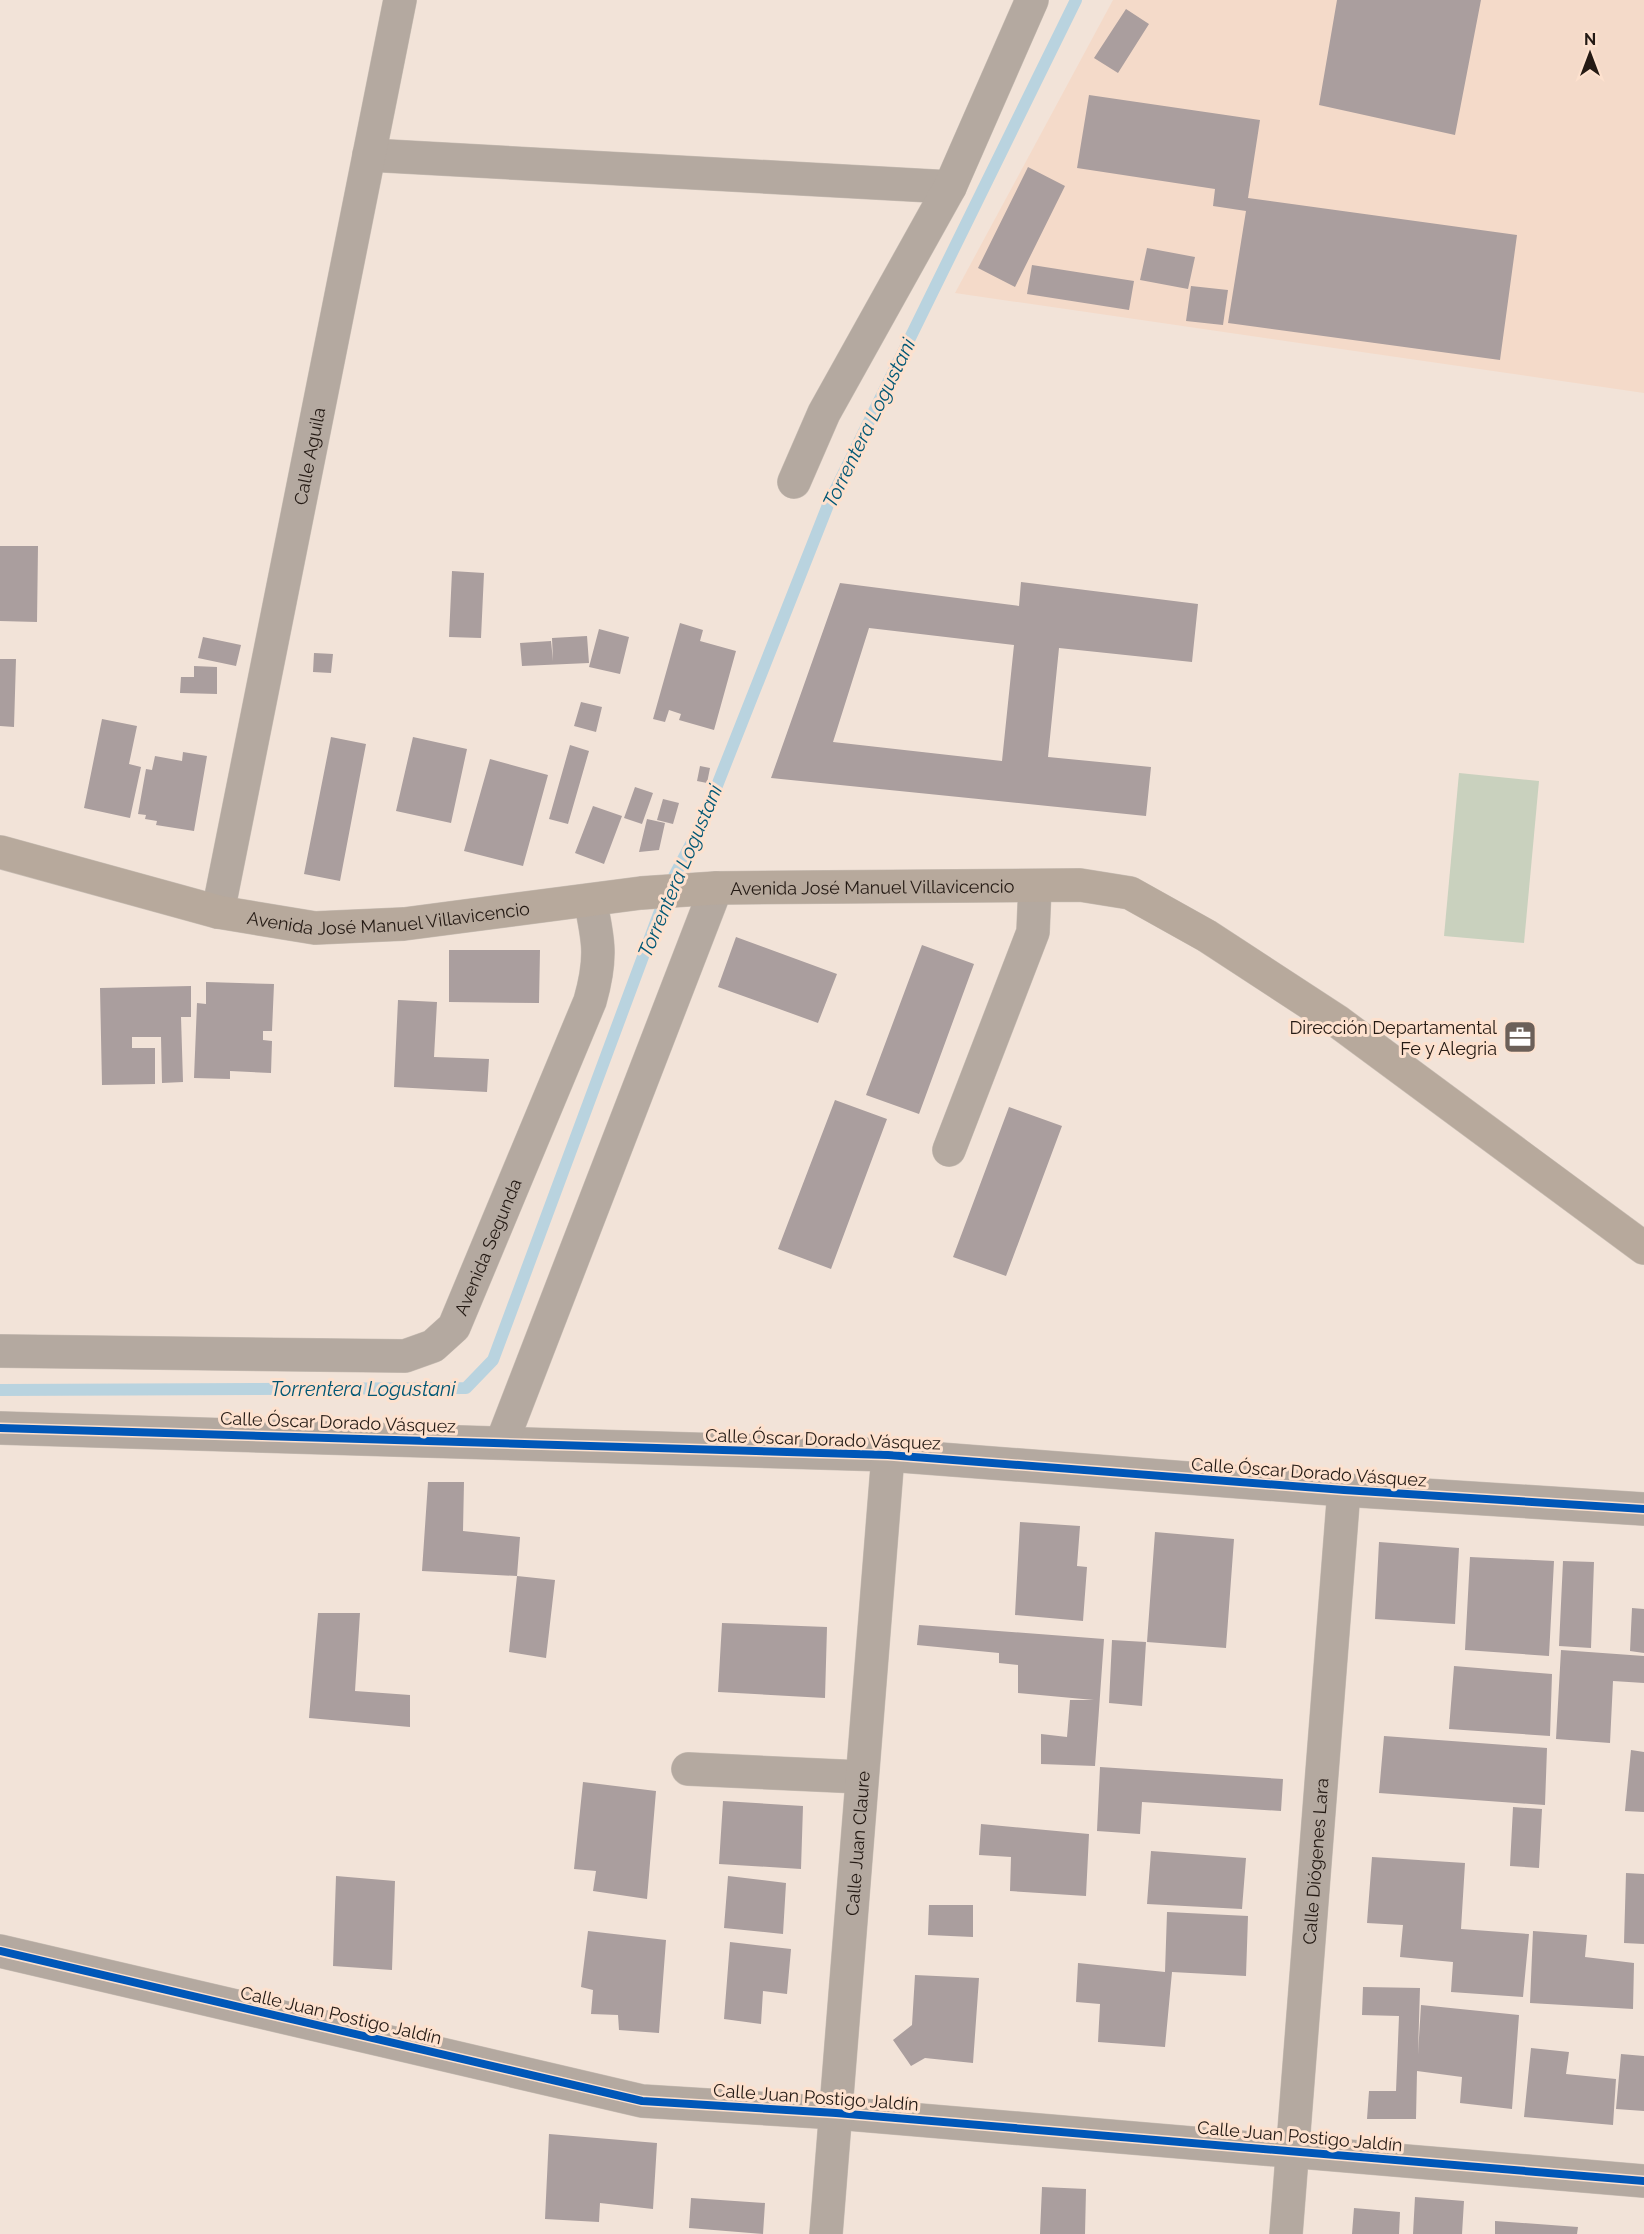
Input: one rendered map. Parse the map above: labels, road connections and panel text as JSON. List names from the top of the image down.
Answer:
{
  "streets": {
    "main road": ["Avenida José Manuel Villavicencio"],
    "street": [
      "Calle Aguila",
      "Avenida Segunda",
      "Calle Óscar Dorado Vásquez",
      "Calle Juan Claure",
      "Calle Diógenes Lara",
      "Calle Juan Postigo Jaldín"
    ]
  },
  "crossings": [
    ["Calle Aguila", "Avenida José Manuel Villavicencio"],
    ["Avenida José Manuel Villavicencio", "Avenida Segunda"],
    ["Calle Óscar Dorado Vásquez", "Calle Juan Claure"],
    ["Calle Óscar Dorado Vásquez", "Calle Diógenes Lara"],
    ["Calle Juan Claure", "Calle Juan Postigo Jaldín"],
    ["Calle Diógenes Lara", "Calle Juan Postigo Jaldín"]
  ],
  "water": ["Torrentera Logustani"],
  "places": {
    "office": ["Dirección Departamental Fe y Alegria"]
  },
  "north": "top"
}
